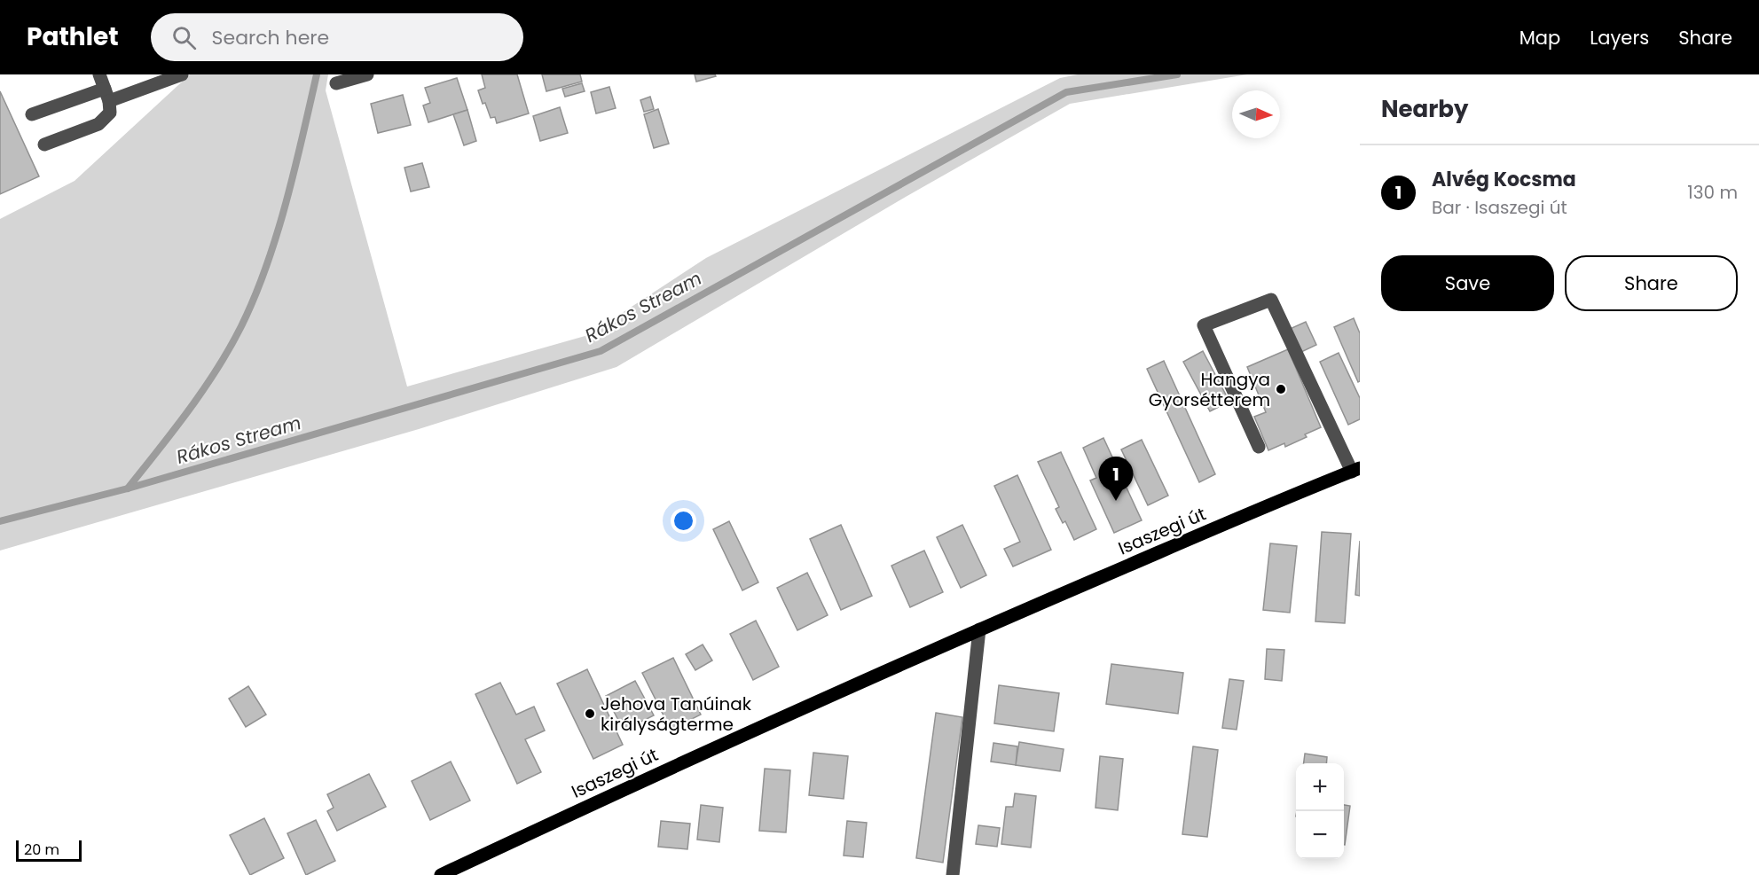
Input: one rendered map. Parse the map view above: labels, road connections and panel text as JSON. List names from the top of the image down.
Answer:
{
  "streets": {
    "main road": ["Isaszegi út"]
  },
  "water": ["Rákos Stream"],
  "places": ["Hangya Gyorsétterem", "Jehova Tanúinak királyságterme"],
  "scale_bar": "20 m",
  "north": "right",
  "page": {
    "header": "Pathlet",
    "search": "Search here",
    "nav": ["Map", "Layers", "Share"],
    "heading": "Nearby",
    "list": [
      {
        "mark": "1",
        "name": "Alvég Kocsma",
        "note": "Bar · Isaszegi út",
        "value": "130 m"
      }
    ],
    "buttons": ["Save", "Share"],
    "pins": "1",
    "map_buttons": ["+", "−"],
    "scale": "20 m"
  }
}
